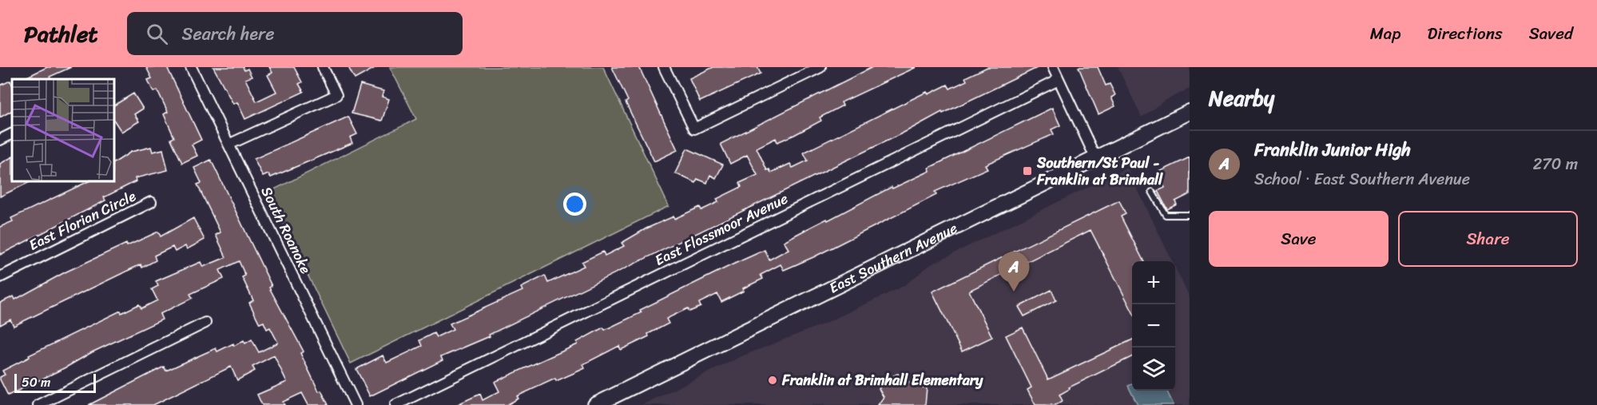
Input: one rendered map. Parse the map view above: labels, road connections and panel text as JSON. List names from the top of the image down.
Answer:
{
  "streets": {
    "main road": ["East Southern Avenue"],
    "street": ["East Florian Circle", "East Flossmoor Avenue", "South Roanoke"]
  },
  "places": {
    "transit": ["Southern/St Paul - Franklin at Brimhall"],
    "other": ["Franklin at Brimhall Elementary"]
  },
  "scale_bar": "50 m",
  "page": {
    "header": "Pathlet",
    "search": "Search here",
    "nav": ["Map", "Directions", "Saved"],
    "heading": "Nearby",
    "list": [
      {
        "mark": "A",
        "name": "Franklin Junior High",
        "note": "School · East Southern Avenue",
        "value": "270 m"
      }
    ],
    "buttons": ["Save", "Share"],
    "pins": "A",
    "map_buttons": ["+", "−"],
    "scale": "50 m"
  }
}
